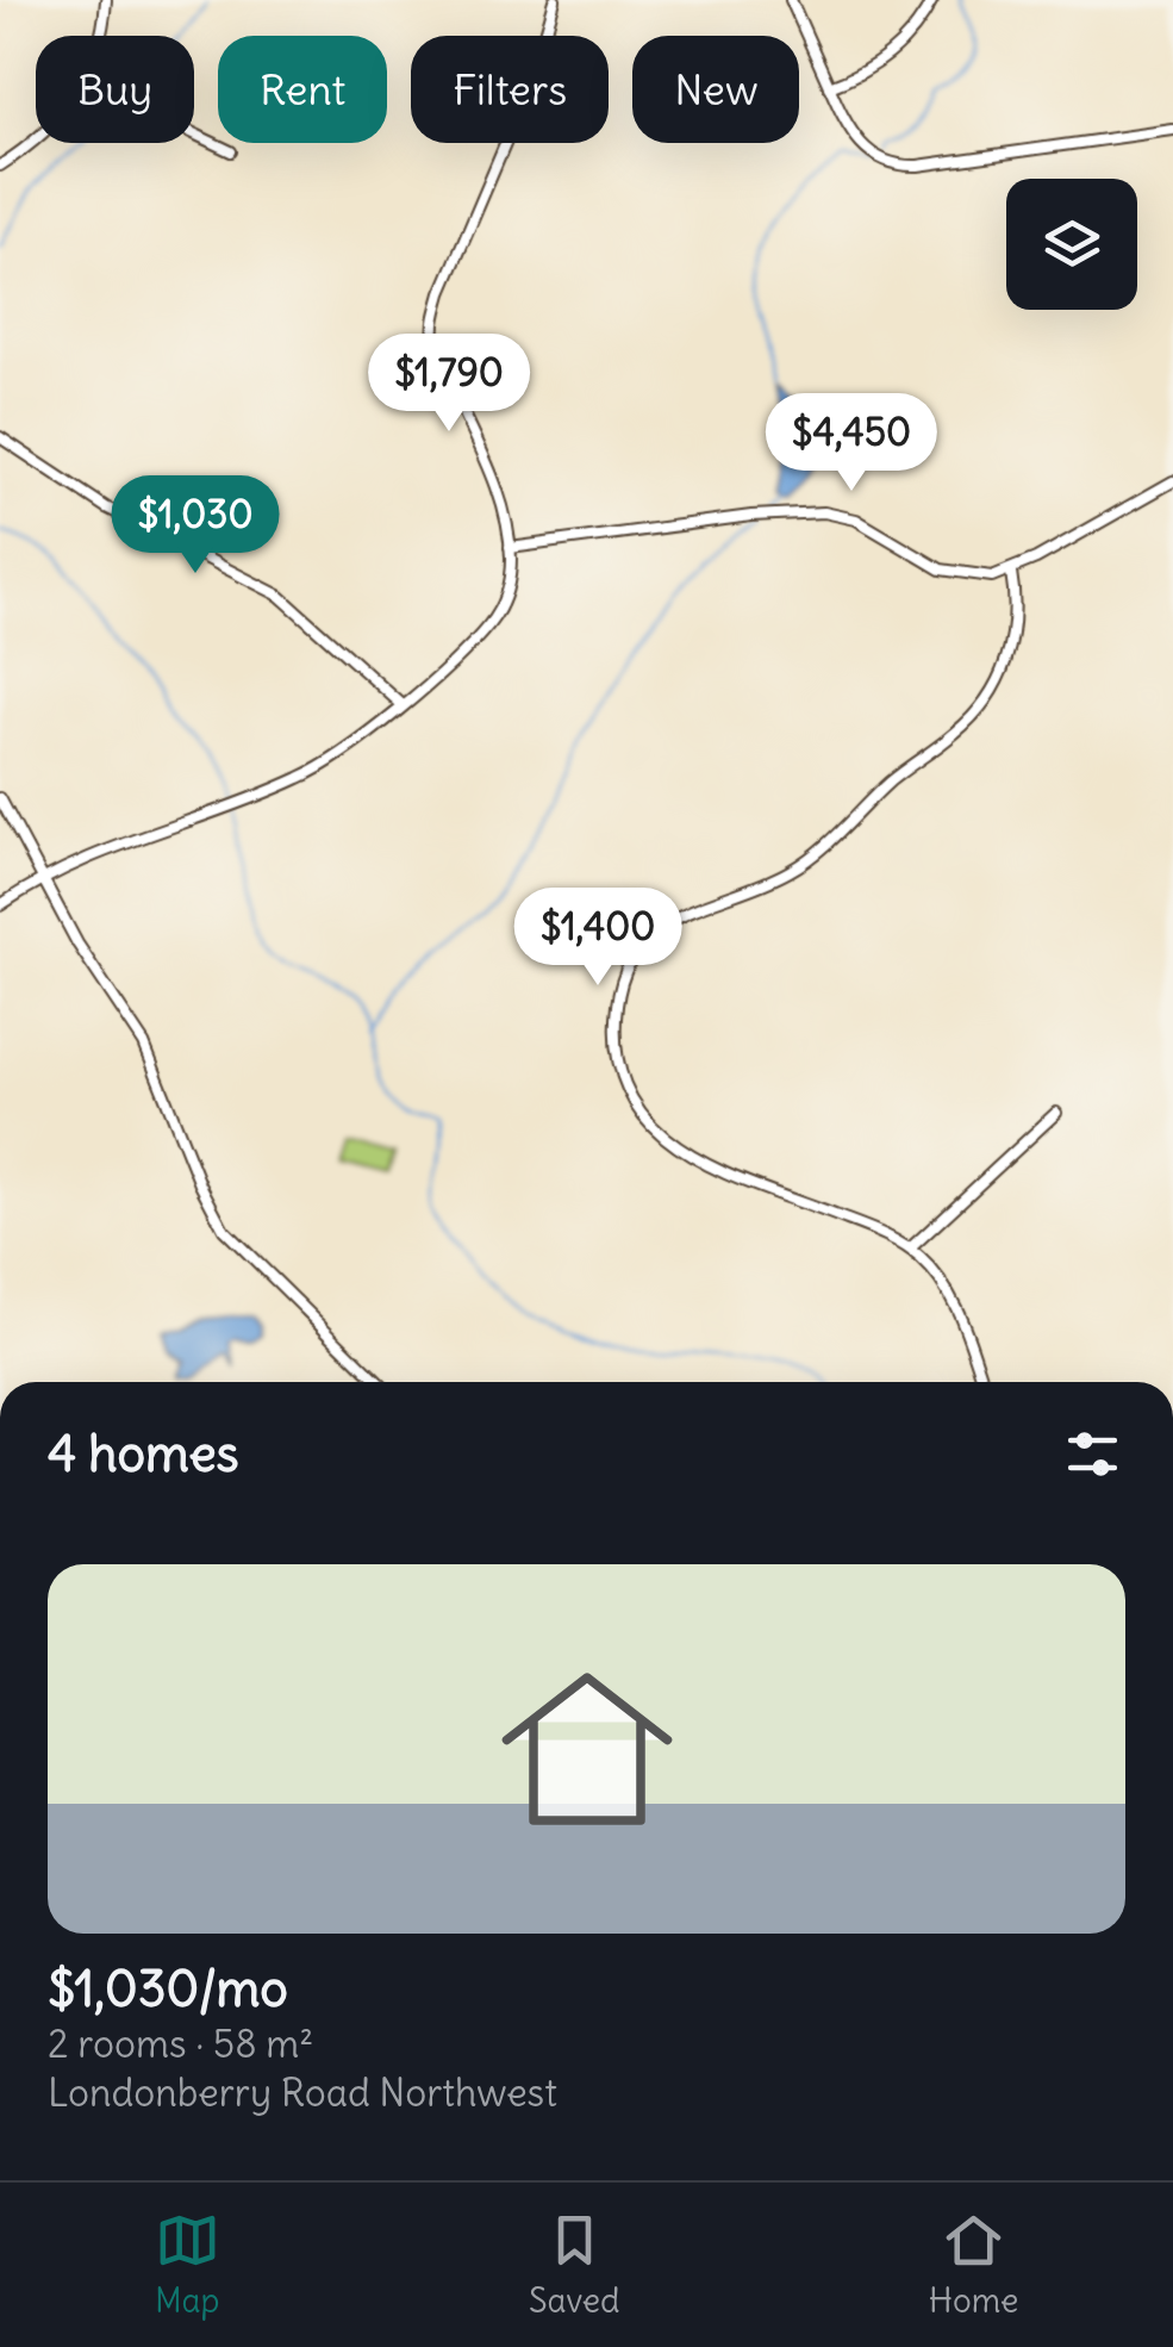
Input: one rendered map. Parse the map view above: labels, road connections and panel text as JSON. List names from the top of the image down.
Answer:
{
  "page": {
    "chip": [
      "Buy",
      "Rent",
      "Filters",
      "New"
    ],
    "price": [
      "$1,790",
      "$4,450",
      "$1,030",
      "$1,400"
    ],
    "heading": "4 homes",
    "list": [
      {
        "name": "$1,030/mo",
        "note": "2 rooms · 58 m² · Londonberry Road Northwest"
      }
    ],
    "tabs": ["Map", "Saved", "Home"]
  }
}
